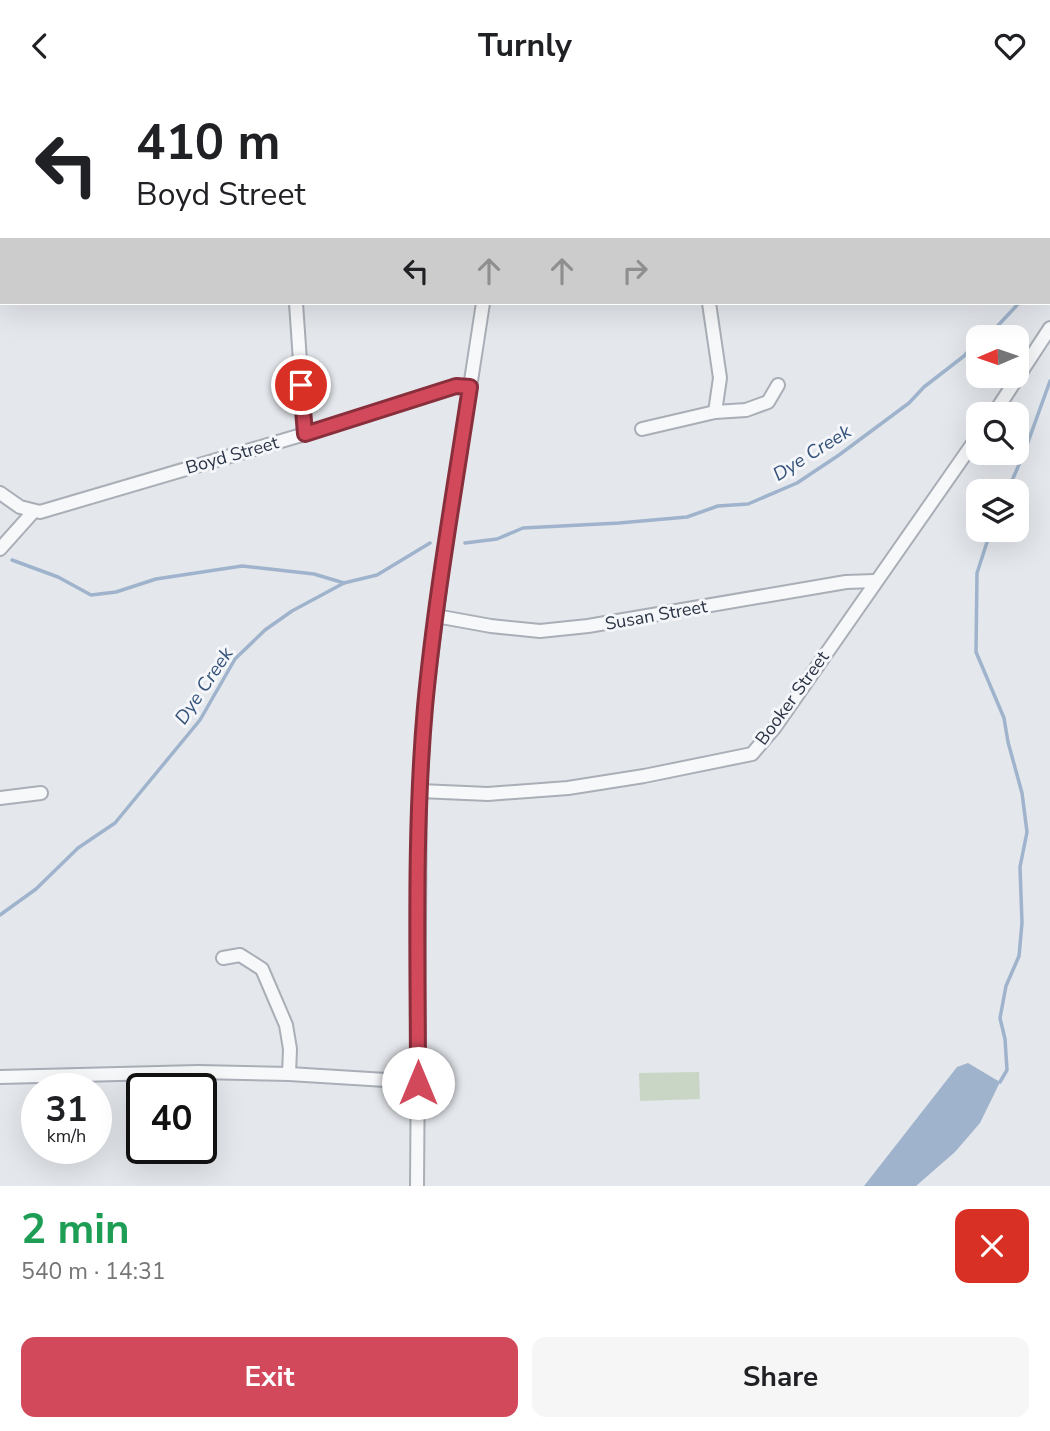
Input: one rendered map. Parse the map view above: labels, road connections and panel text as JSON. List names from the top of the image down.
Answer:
{
  "streets": {
    "street": ["Boyd Street", "Susan Street", "Booker Street"]
  },
  "crossings": [
    ["Susan Street", "Booker Street"]
  ],
  "water": ["Dye Creek"],
  "north": "left",
  "page": {
    "header": "Turnly",
    "turn": ["410 m", "Boyd Street"],
    "speed": "31 km/h",
    "limit": "40",
    "heading": ["2 min", "540 m · 14:31"],
    "buttons": ["Exit", "Share"]
  }
}
